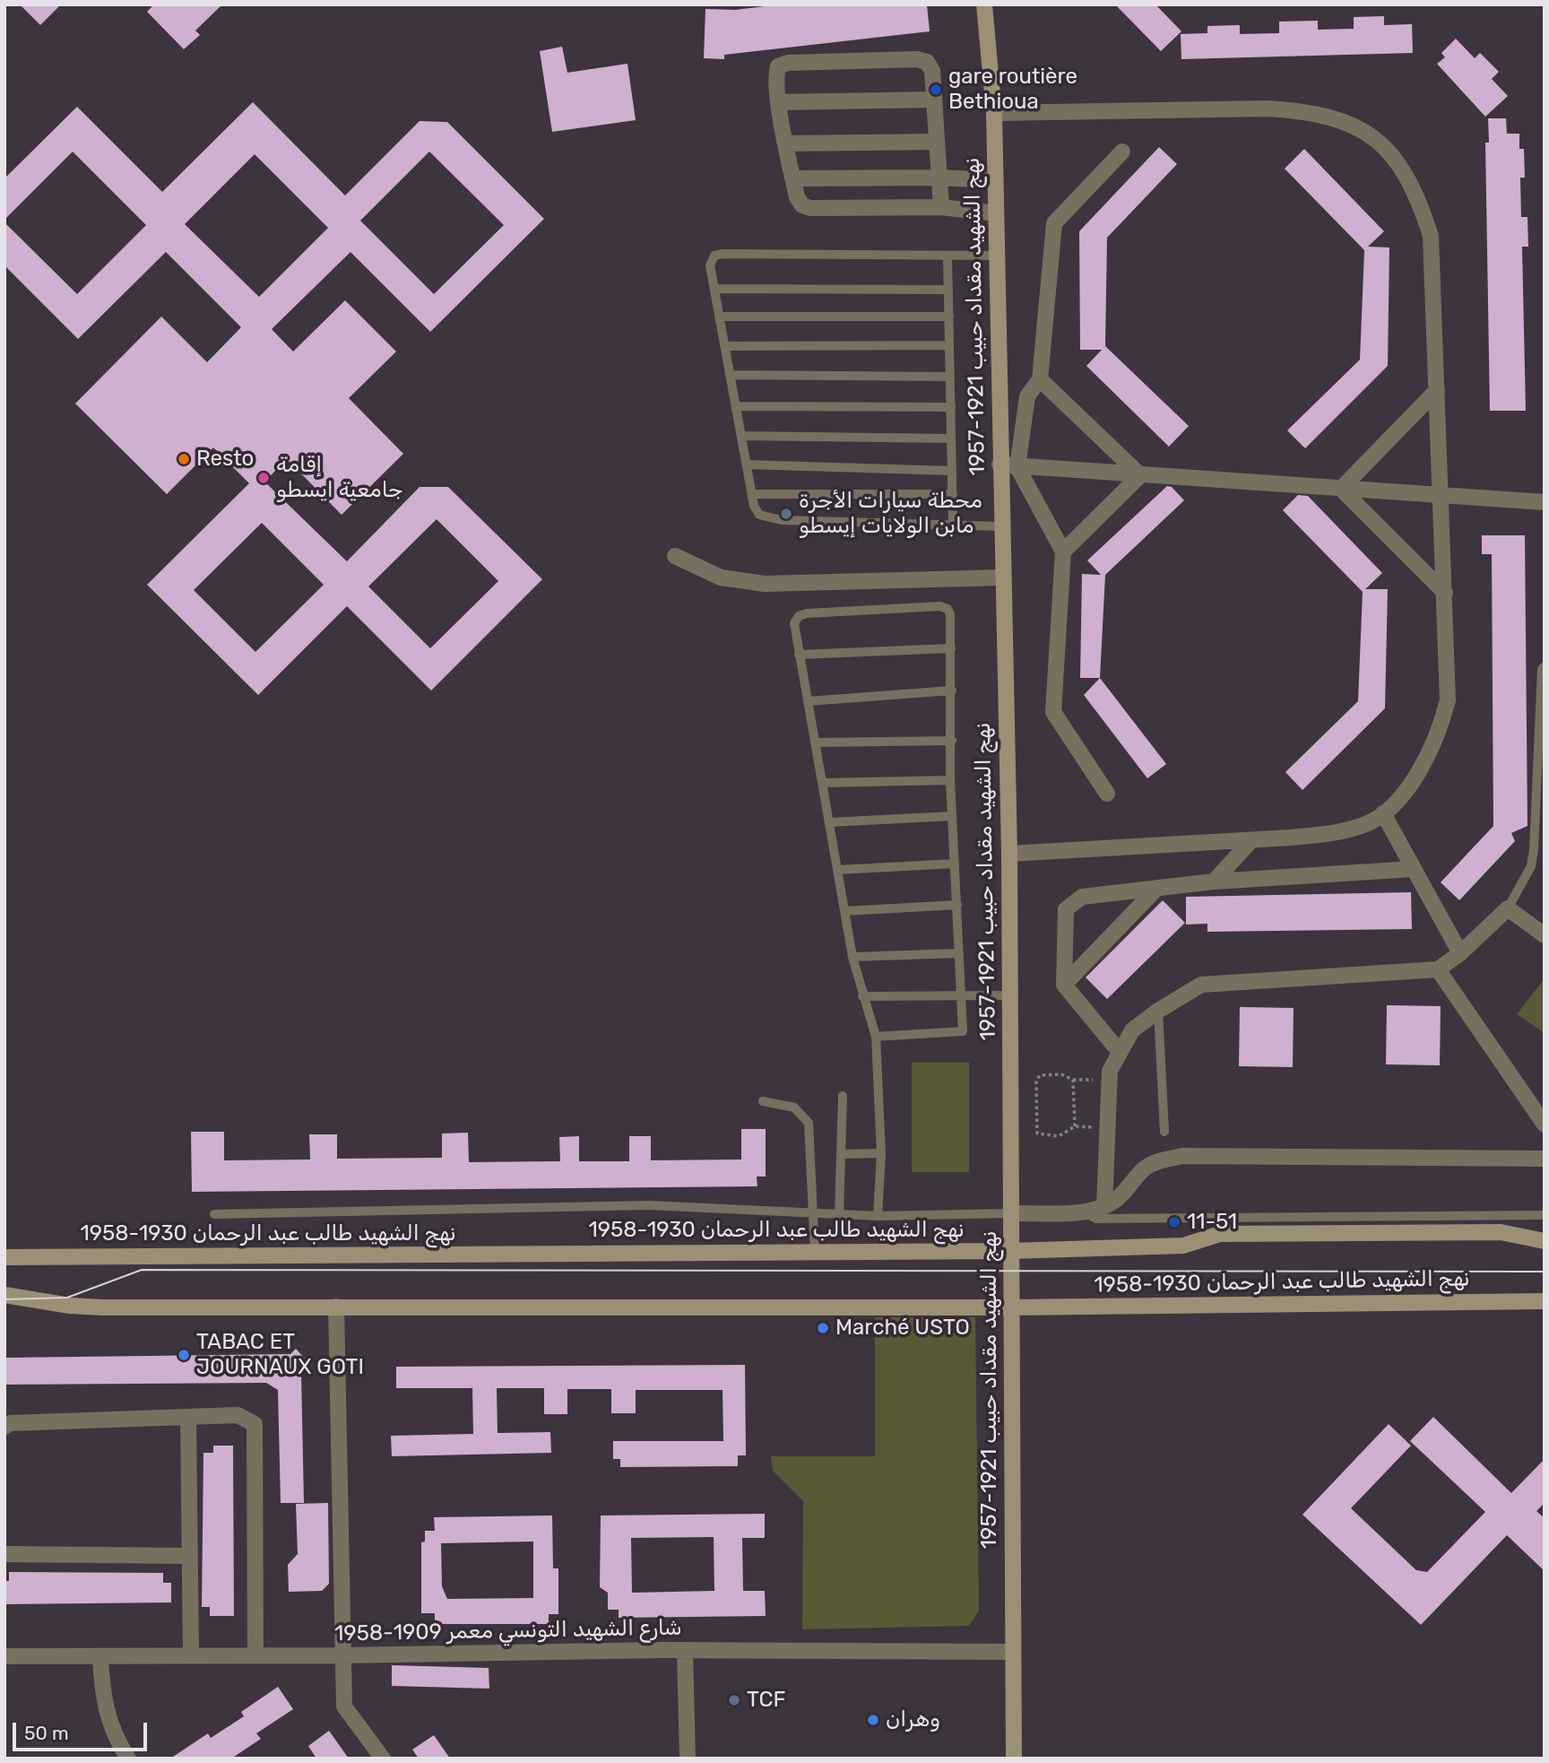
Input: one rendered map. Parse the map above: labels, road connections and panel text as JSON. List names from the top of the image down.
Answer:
{
  "streets": {
    "main road": ["نهج الشهيد مقداد حبيب 1921-1957", "نهج الشهيد طالب عبد الرحمان 1930-1958"],
    "street": ["شارع الشهيد التونسي معمر 1909-1958"]
  },
  "crossings": [
    ["نهج الشهيد مقداد حبيب 1921-1957", "نهج الشهيد طالب عبد الرحمان 1930-1958"],
    ["نهج الشهيد مقداد حبيب 1921-1957", "شارع الشهيد التونسي معمر 1909-1958"]
  ],
  "places": [
    "gare routière Bethioua",
    "Resto",
    "إقامة جامعية ايسطو",
    "محطة سيارات الأجرة مابن الولايات إيسطو",
    "11-51",
    "Marché USTO",
    "TABAC ET JOURNAUX GOTI",
    "TCF",
    "وهران"
  ],
  "scale_bar": "50 m"
}
